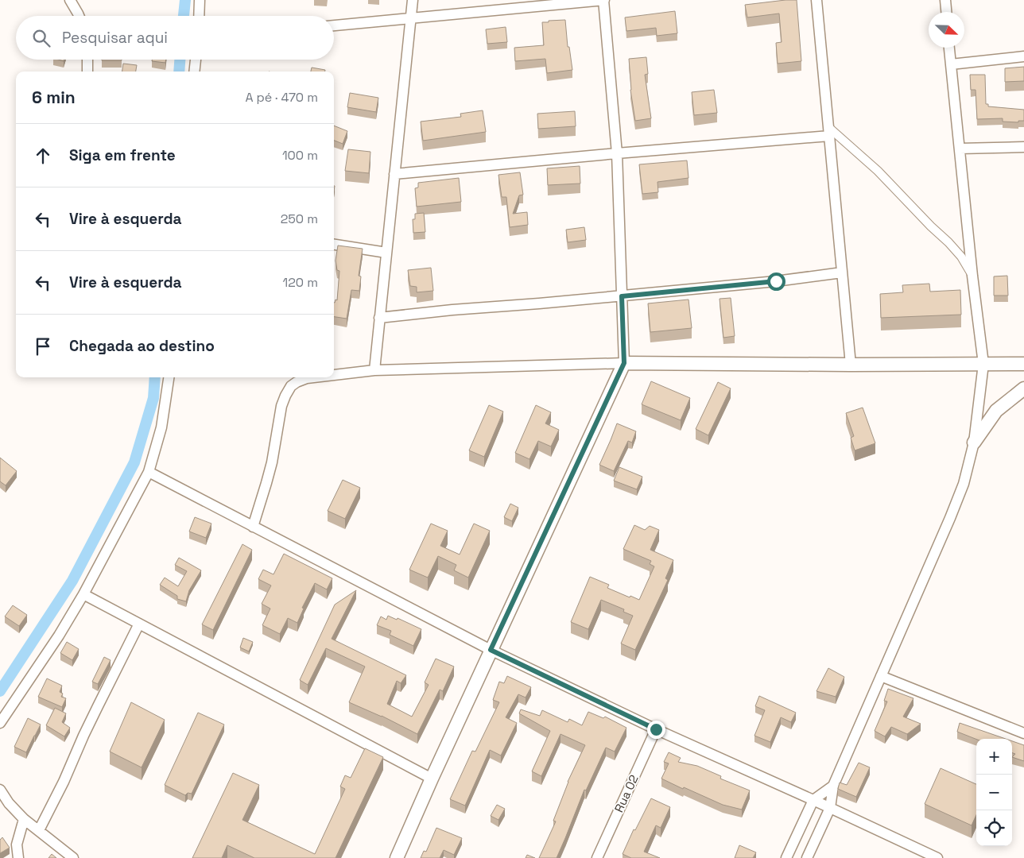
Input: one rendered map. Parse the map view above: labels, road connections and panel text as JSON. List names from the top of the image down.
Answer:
{
  "streets": {
    "street": ["Rua 02"]
  },
  "north": "bottom right",
  "page": {
    "search": "Pesquisar aqui",
    "heading": ["6 min", "A pé · 470 m"],
    "list": [
      ["Siga em frente", "100 m"],
      ["Vire à esquerda", "250 m"],
      ["Vire à esquerda", "120 m"],
      "Chegada ao destino"
    ],
    "map_buttons": ["+", "−"]
  }
}
